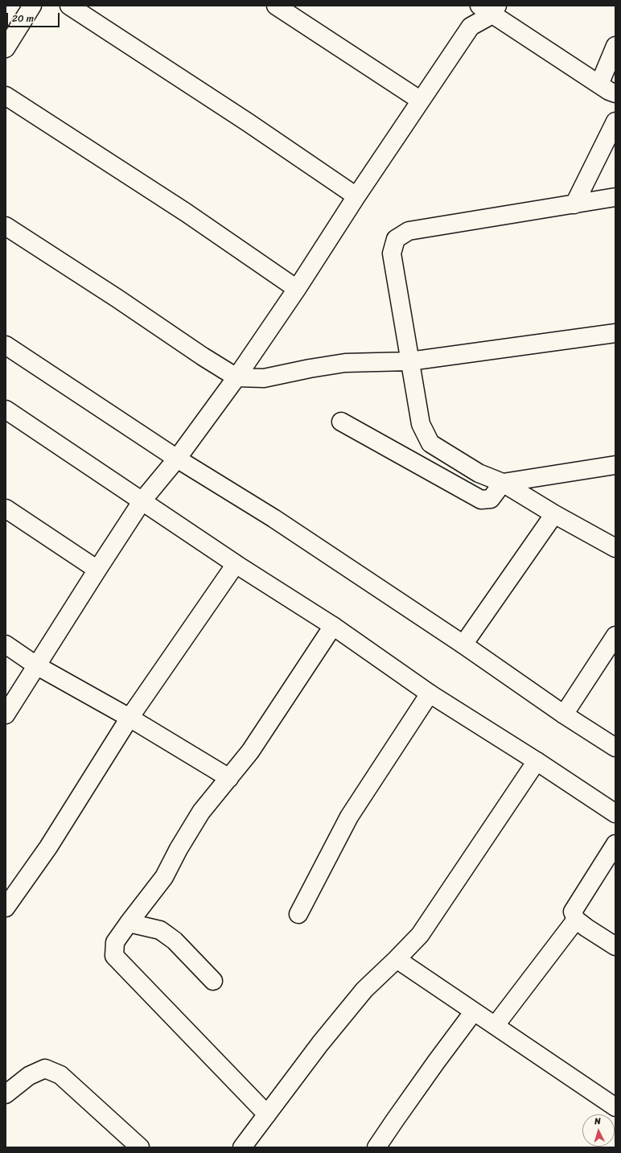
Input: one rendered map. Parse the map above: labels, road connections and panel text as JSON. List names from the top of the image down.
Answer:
{
  "scale_bar": "20 m",
  "north": "top"
}
